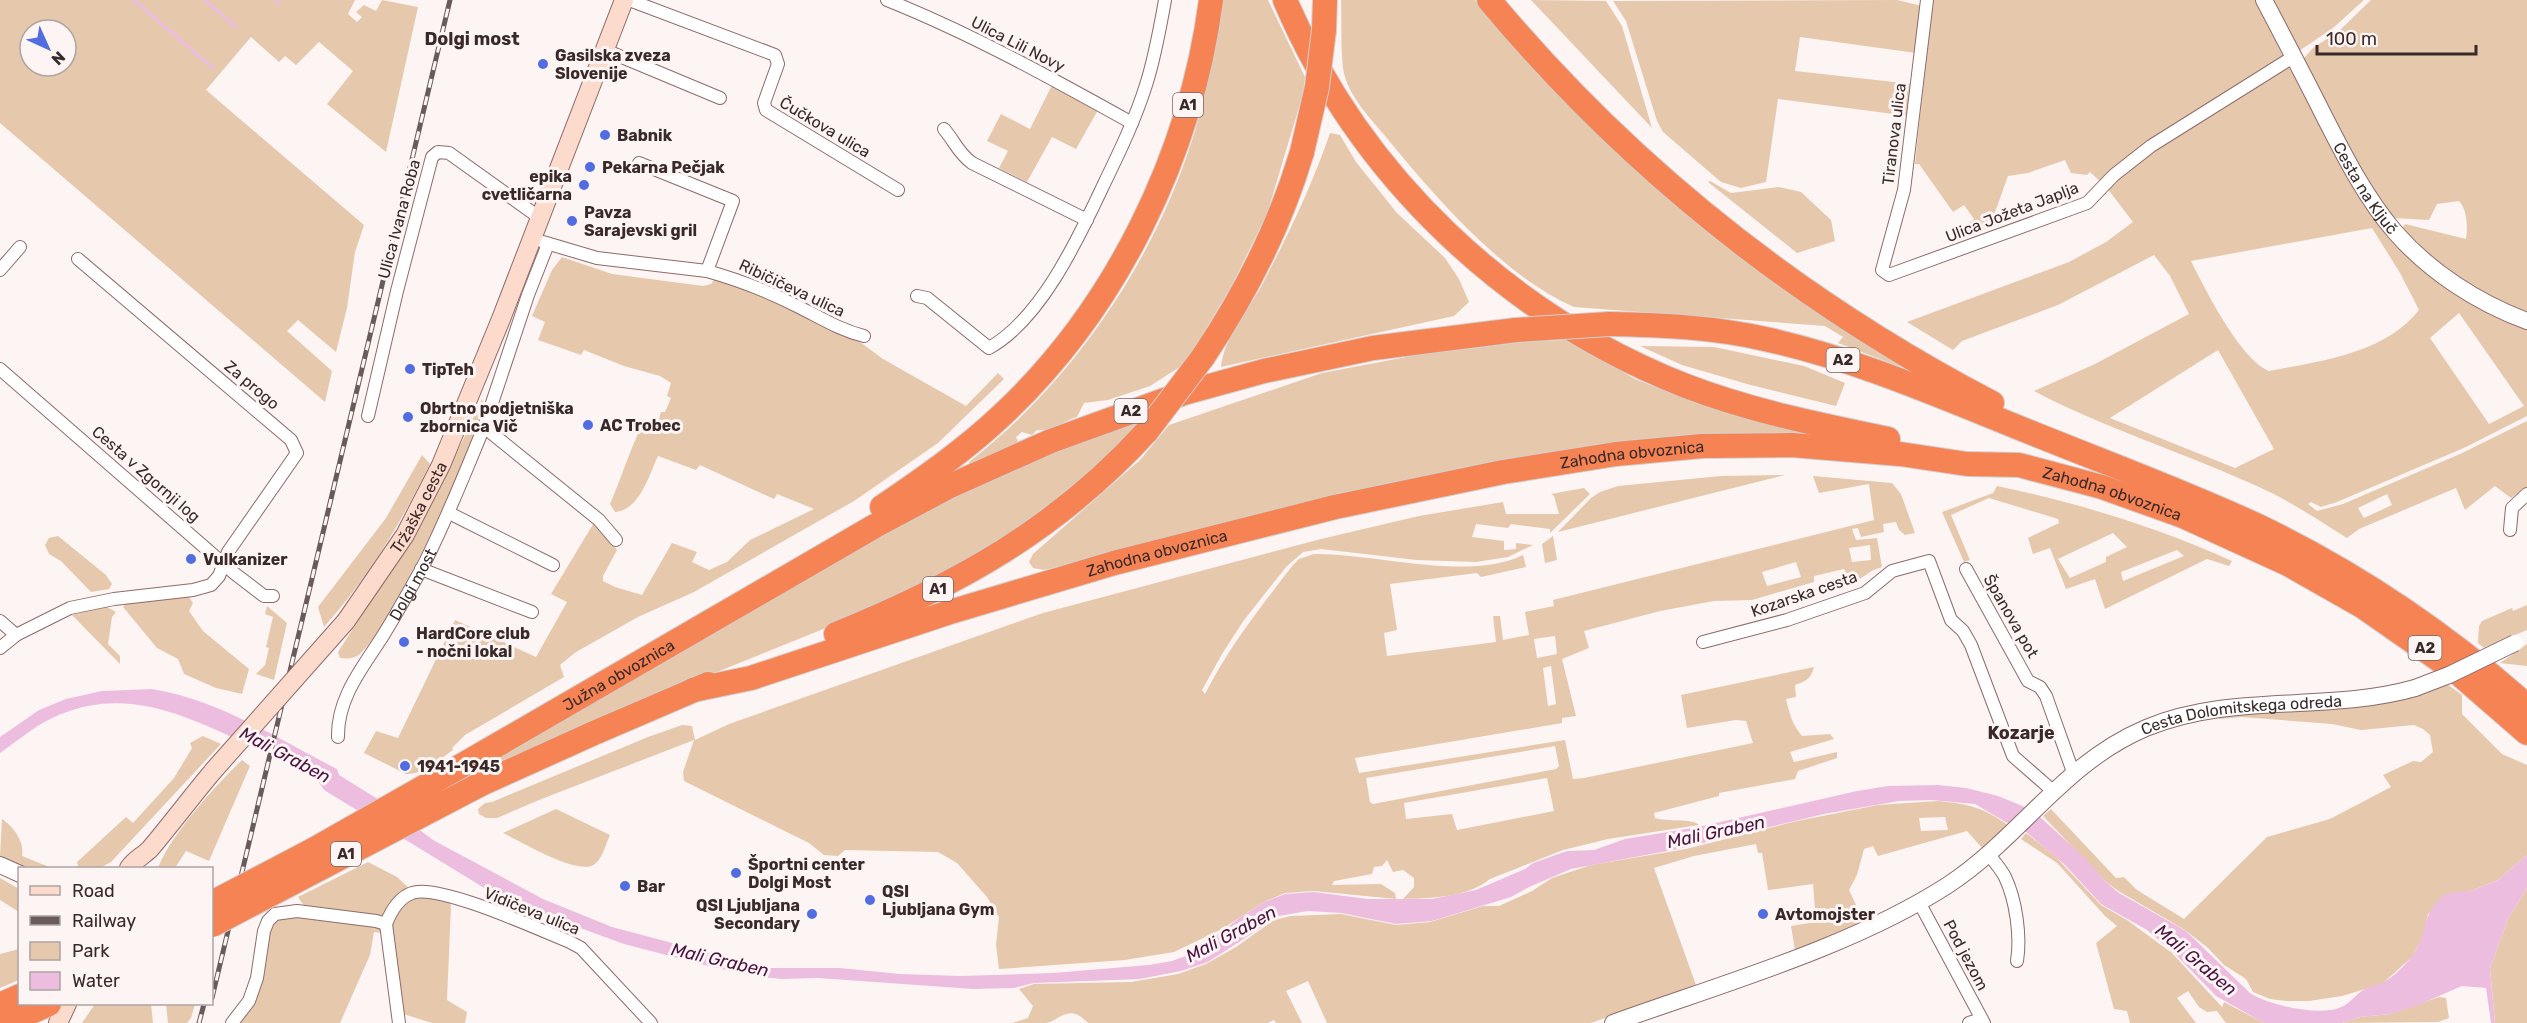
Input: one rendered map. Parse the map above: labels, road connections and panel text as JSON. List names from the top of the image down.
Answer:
{
  "streets": {
    "highway": [
      "A1",
      "A2",
      "Zahodna obvoznica",
      "Južna obvoznica"
    ],
    "main road": ["Tržaška cesta"],
    "street": [
      "Ulica Lili Novy",
      "Čučkova ulica",
      "Tiranova ulica",
      "Cesta na Ključ",
      "Ulica Jožeta Japlja",
      "Ulica Ivana Roba",
      "Ribičičeva ulica",
      "Za progo",
      "Cesta v Zgornji log",
      "Dolgi most",
      "Kozarska cesta",
      "Španova pot",
      "Cesta Dolomitskega odreda",
      "Vidičeva ulica",
      "Pod jezom"
    ]
  },
  "crossings": [
    ["A1", "Zahodna obvoznica"],
    ["A1", "Južna obvoznica"],
    ["Tiranova ulica", "Ulica Jožeta Japlja"],
    ["Cesta na Ključ", "Ulica Jožeta Japlja"],
    ["Ulica Ivana Roba", "Tržaška cesta"],
    ["Ribičičeva ulica", "Tržaška cesta"],
    ["Ribičičeva ulica", "Dolgi most"],
    ["Za progo", "Cesta v Zgornji log"],
    ["Zahodna obvoznica", "Južna obvoznica"],
    ["Tržaška cesta", "Dolgi most"],
    ["Kozarska cesta", "Cesta Dolomitskega odreda"],
    ["Španova pot", "Cesta Dolomitskega odreda"],
    ["Cesta Dolomitskega odreda", "Pod jezom"]
  ],
  "districts": ["Dolgi most", "Kozarje"],
  "water": ["Mali Graben"],
  "places": [
    "Gasilska zveza Slovenije",
    "Babnik",
    "Pekarna Pečjak",
    "epika cvetličarna",
    "Pavza Sarajevski gril",
    "TipTeh",
    "Obrtno podjetniška zbornica Vič",
    "AC Trobec",
    "Vulkanizer",
    "HardCore club - nočni lokal",
    "1941-1945",
    "Športni center Dolgi Most",
    "Bar",
    "QSI Ljubljana Gym",
    "QSI Ljubljana Secondary",
    "Avtomojster"
  ],
  "legend": [
    "Road",
    "Railway",
    "Park",
    "Water"
  ],
  "scale_bar": "100 m",
  "north": "bottom right"
}
